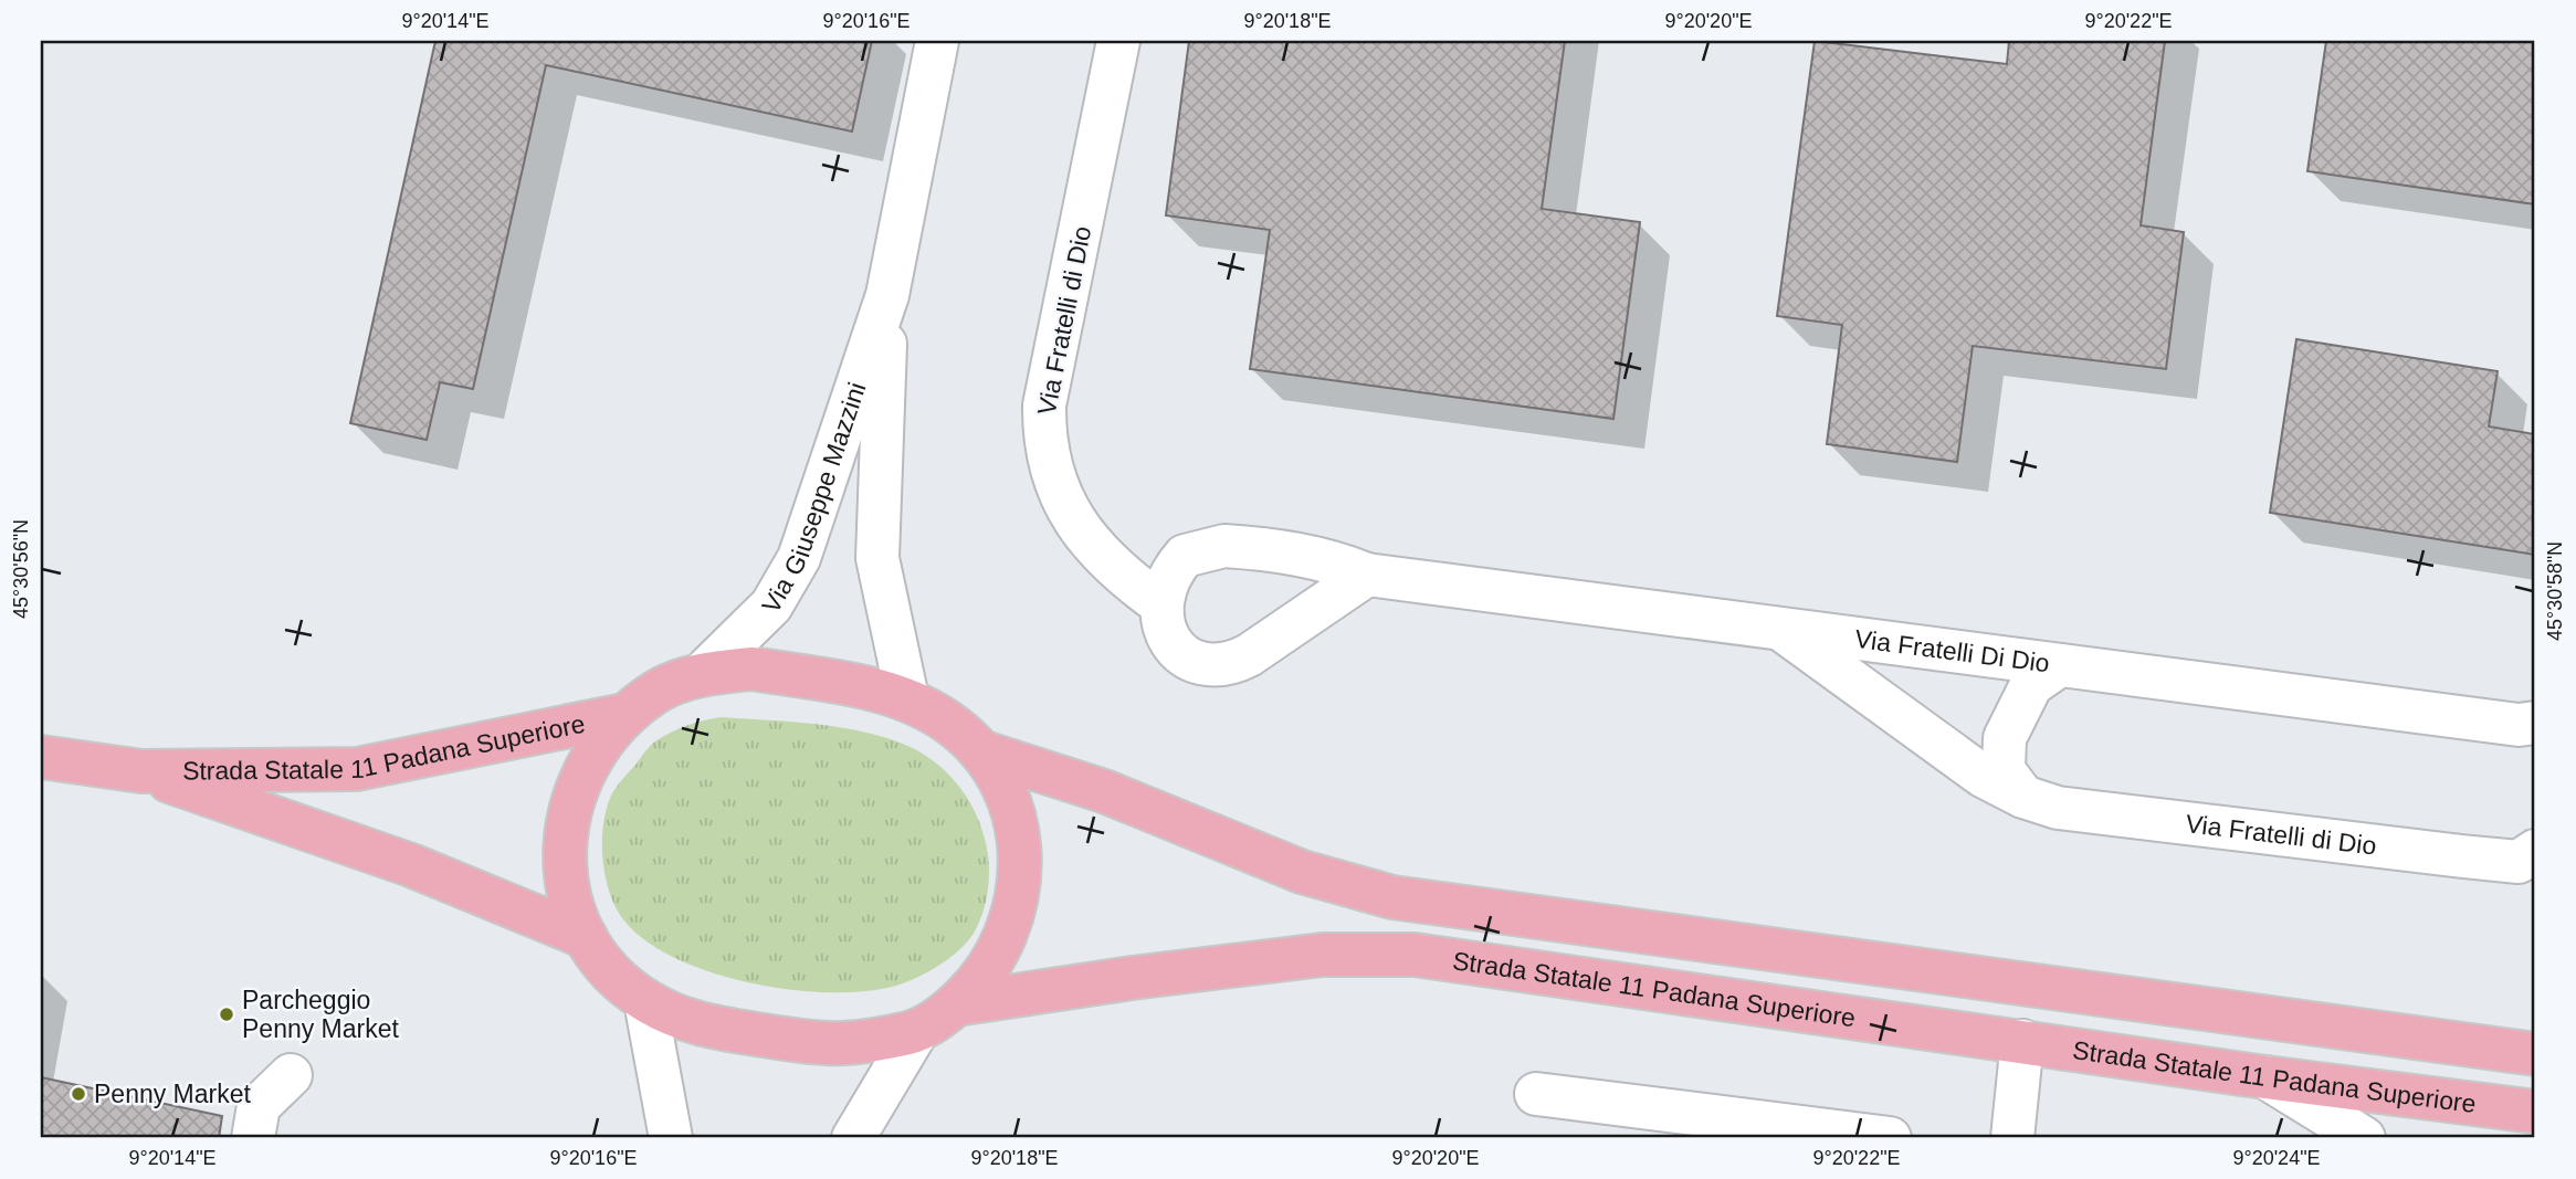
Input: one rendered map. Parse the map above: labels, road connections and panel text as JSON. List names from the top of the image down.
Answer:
{
  "streets": {
    "main road": ["Strada Statale 11 Padana Superiore"],
    "street": ["Via Fratelli di Dio", "Via Giuseppe Mazzini", "Via Fratelli Di Dio"]
  },
  "crossings": [
    ["Via Fratelli di Dio", "Via Fratelli Di Dio"],
    ["Via Giuseppe Mazzini", "Strada Statale 11 Padana Superiore"]
  ],
  "places": ["Parcheggio Penny Market", "Penny Market"],
  "coordinates": [
    "9°20'14\"E",
    "9°20'16\"E",
    "9°20'18\"E",
    "9°20'20\"E",
    "9°20'22\"E",
    "45°30'56\"N",
    "45°30'58\"N",
    "9°20'24\"E"
  ]
}
